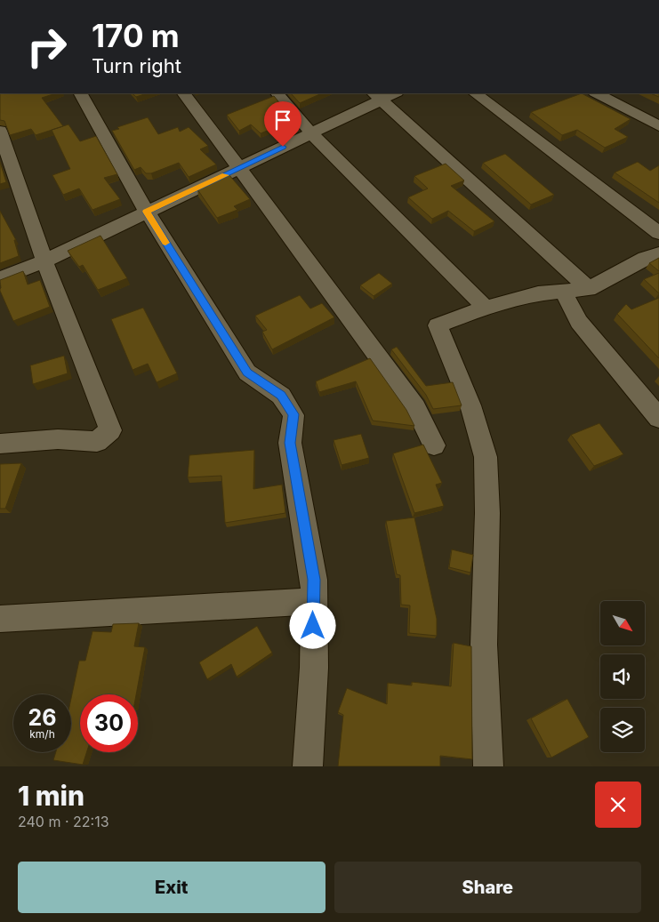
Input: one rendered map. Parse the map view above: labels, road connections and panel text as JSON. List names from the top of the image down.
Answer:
{
  "north": "bottom right",
  "page": {
    "turn": ["170 m", "Turn right"],
    "speed": "26 km/h",
    "limit": "30",
    "heading": ["1 min", "240 m · 22:13"],
    "buttons": ["Exit", "Share"]
  }
}
